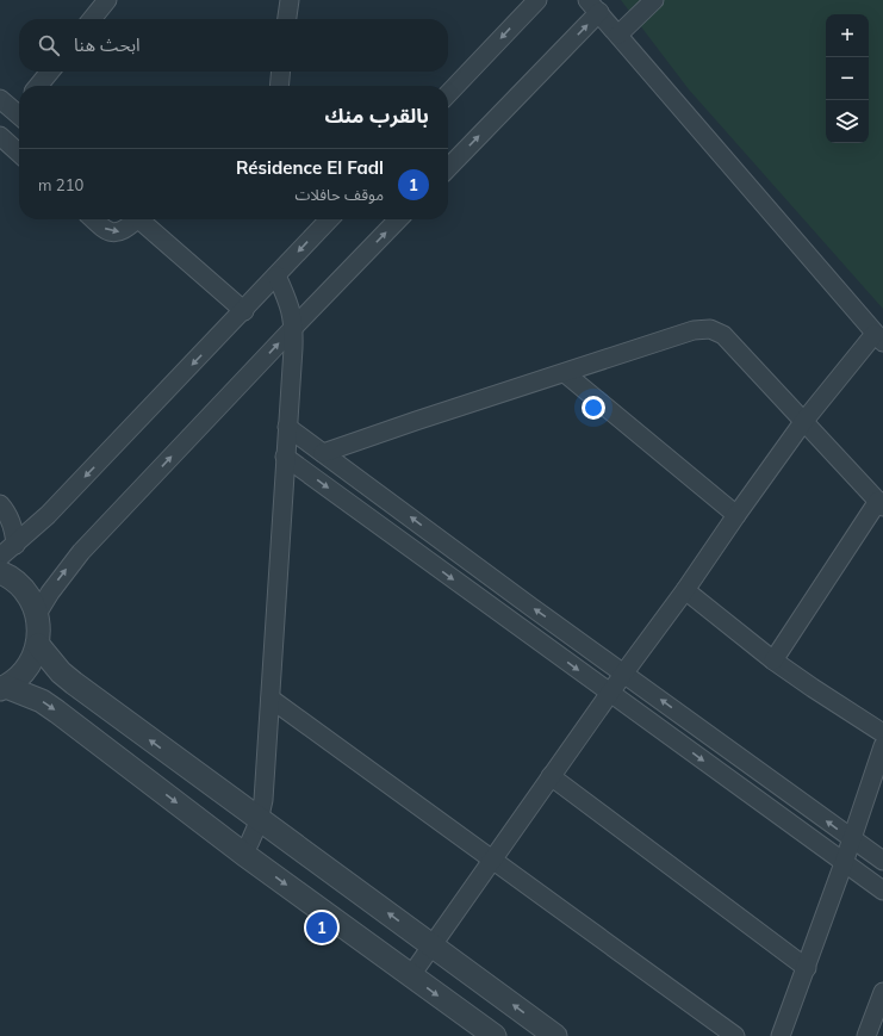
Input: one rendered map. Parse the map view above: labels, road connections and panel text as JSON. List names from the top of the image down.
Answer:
{
  "page": {
    "map_buttons": ["+", "−"],
    "search": "ابحث هنا",
    "heading": "بالقرب منك",
    "list": [
      {
        "mark": "1",
        "name": "Résidence El Fadl",
        "note": "موقف حافلات",
        "value": "210 m"
      }
    ],
    "pins": "1"
  }
}
